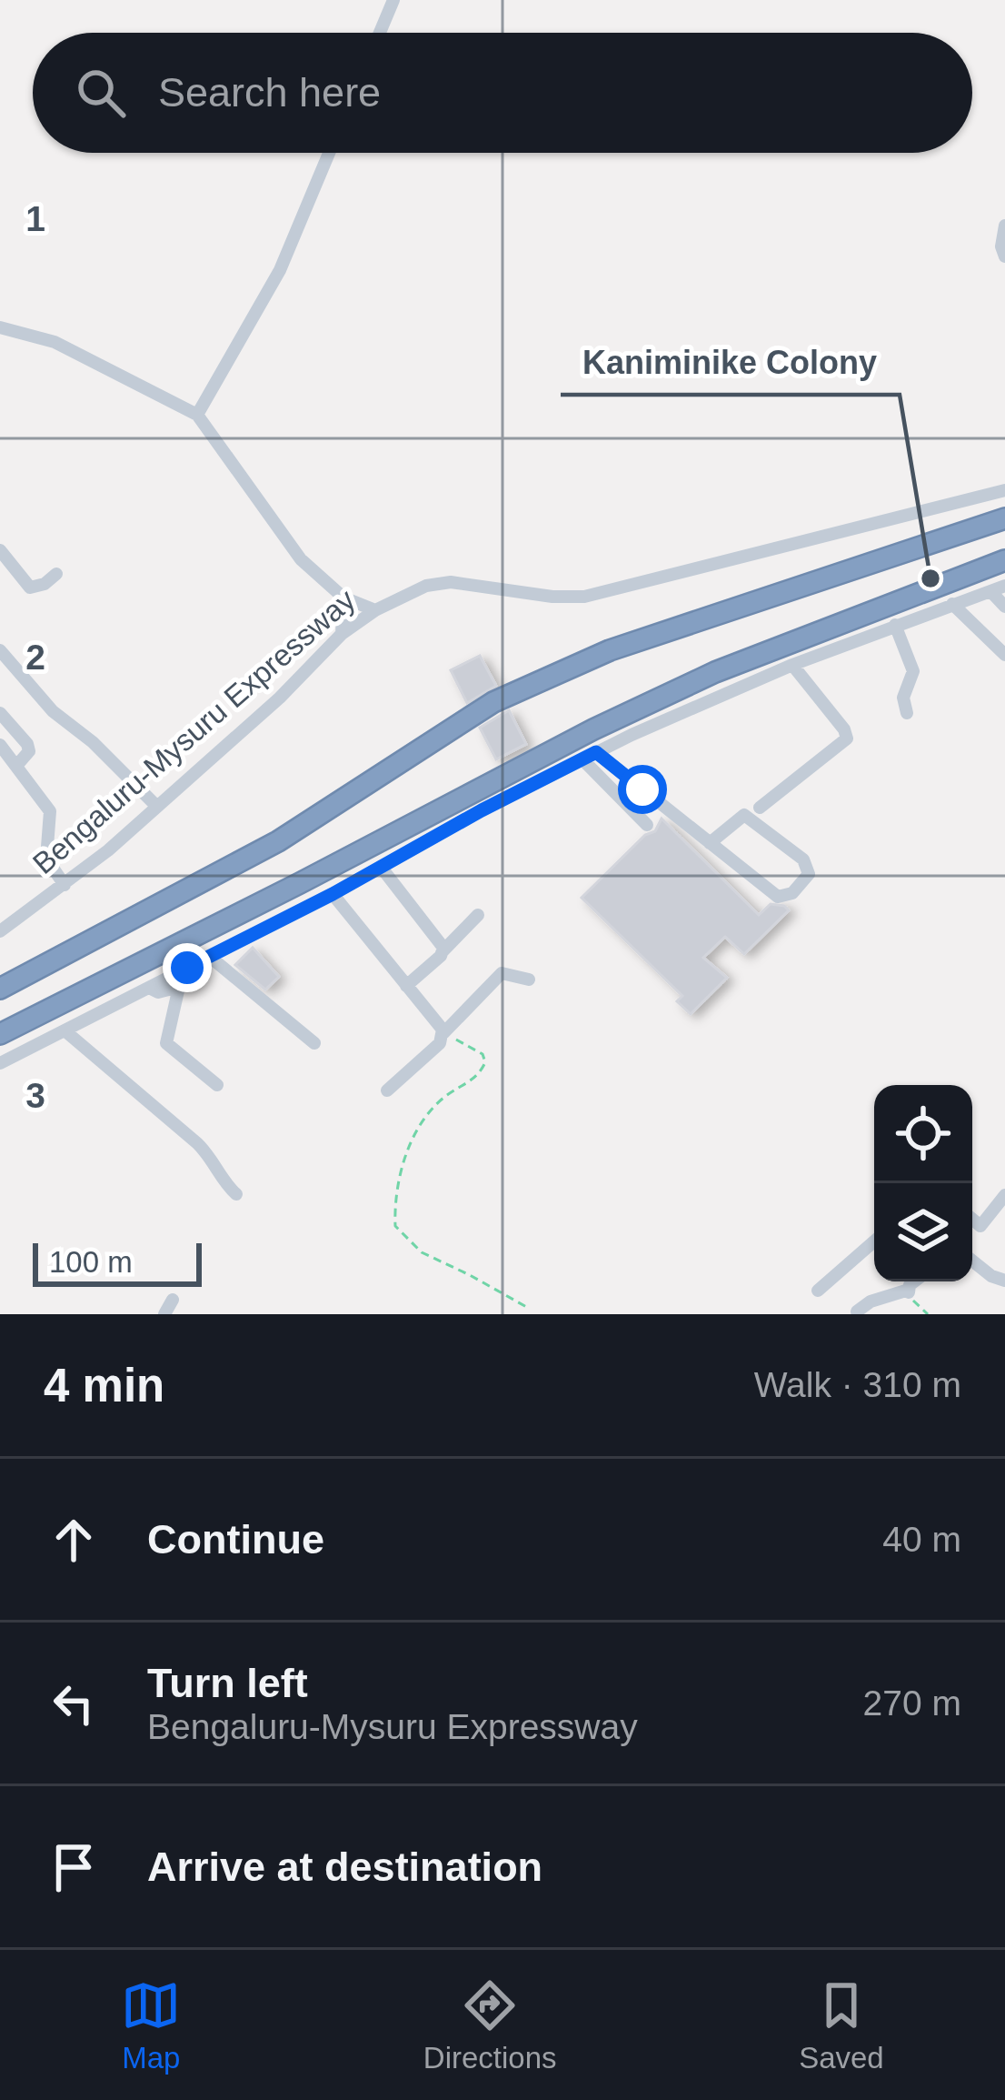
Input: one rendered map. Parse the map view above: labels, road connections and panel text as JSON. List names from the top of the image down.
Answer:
{
  "streets": {
    "street": ["Bengaluru-Mysuru Expressway"]
  },
  "places": ["Kaniminike Colony"],
  "scale_bar": "100 m",
  "page": {
    "search": "Search here",
    "scale": "100 m",
    "heading": ["4 min", "Walk · 310 m"],
    "list": [
      ["Continue", "40 m"],
      ["Turn left", "Bengaluru-Mysuru Expressway", "270 m"],
      "Arrive at destination"
    ],
    "nav": ["Map", "Directions", "Saved"]
  },
  "grid": {
    "rows": ["1", "2", "3"]
  }
}
